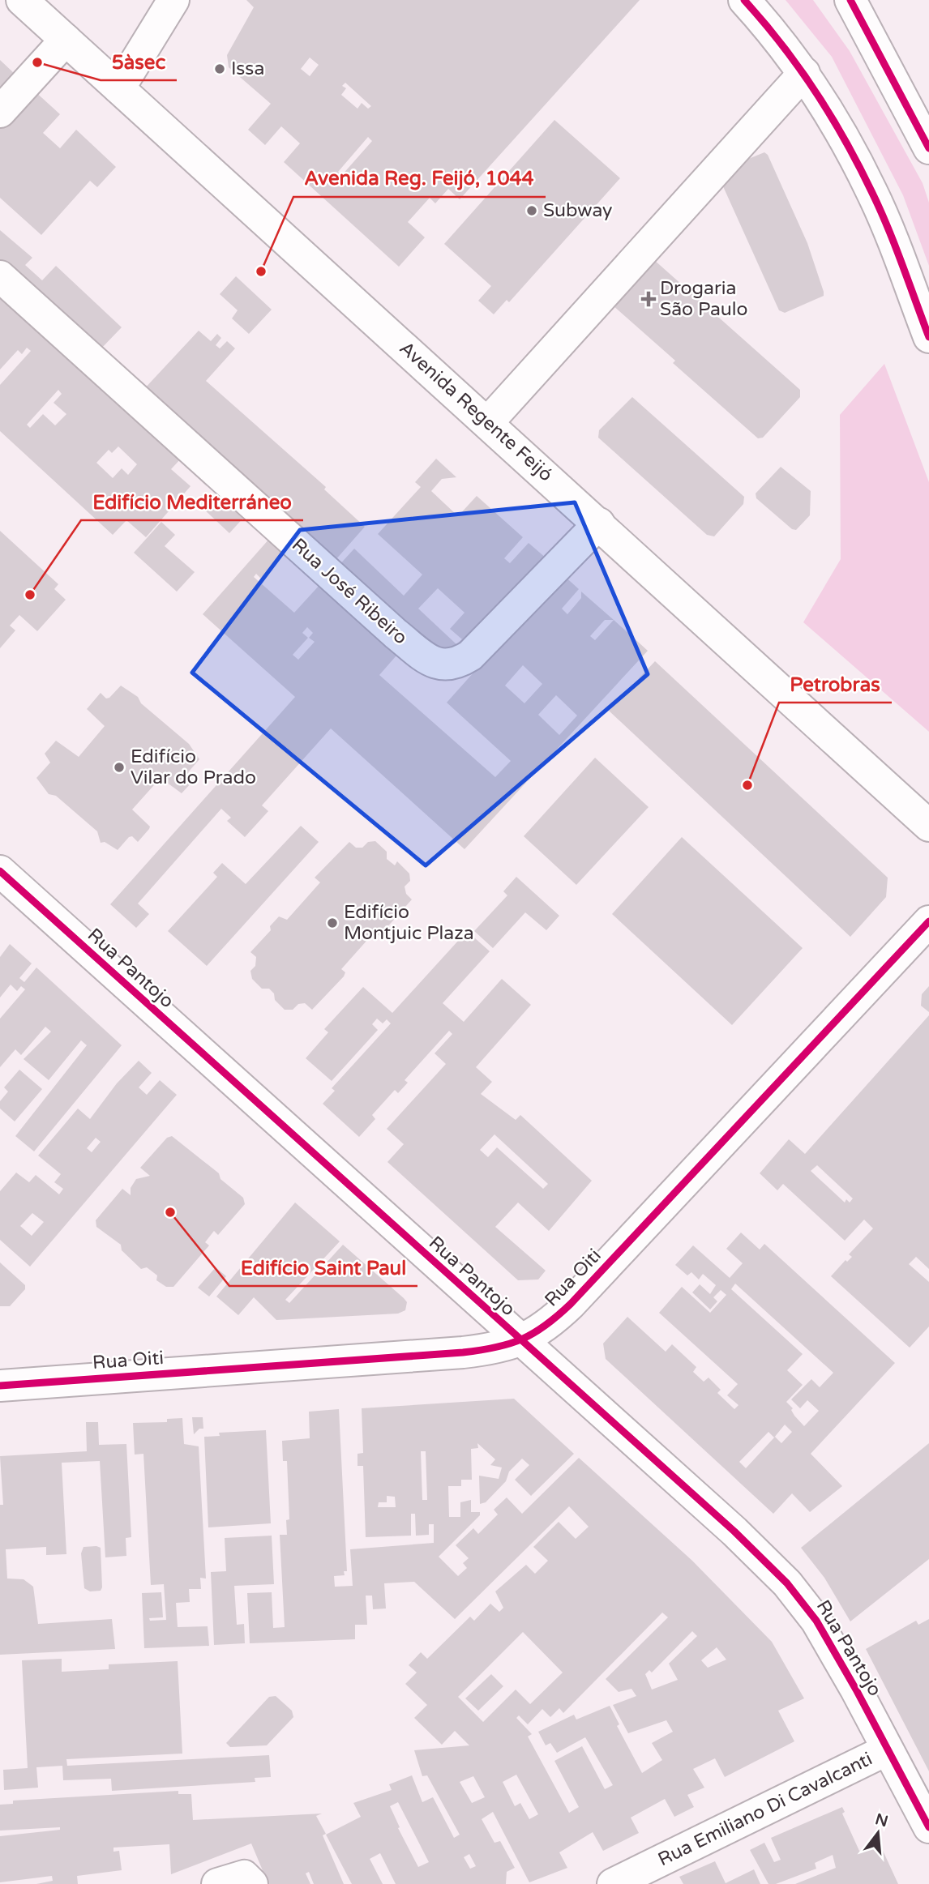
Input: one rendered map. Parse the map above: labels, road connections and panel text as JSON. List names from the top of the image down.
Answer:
{
  "streets": {
    "street": [
      "Avenida Regente Feijó",
      "Rua José Ribeiro",
      "Rua Pantojo",
      "Rua Oiti",
      "Rua Emiliano Di Cavalcanti"
    ]
  },
  "crossings": [
    ["Avenida Regente Feijó", "Rua José Ribeiro"],
    ["Rua Pantojo", "Rua Oiti"],
    ["Rua Pantojo", "Rua Emiliano Di Cavalcanti"]
  ],
  "places": {
    "other": [
      "5àsec",
      "Issa",
      "Subway",
      "Avenida Reg. Feijó, 1044",
      "Edifício Mediterráneo",
      "Edifício Vilar do Prado",
      "Petrobras",
      "Edifício Montjuic Plaza",
      "Edifício Saint Paul"
    ],
    "health": ["Drogaria São Paulo"]
  },
  "north": "top"
}
